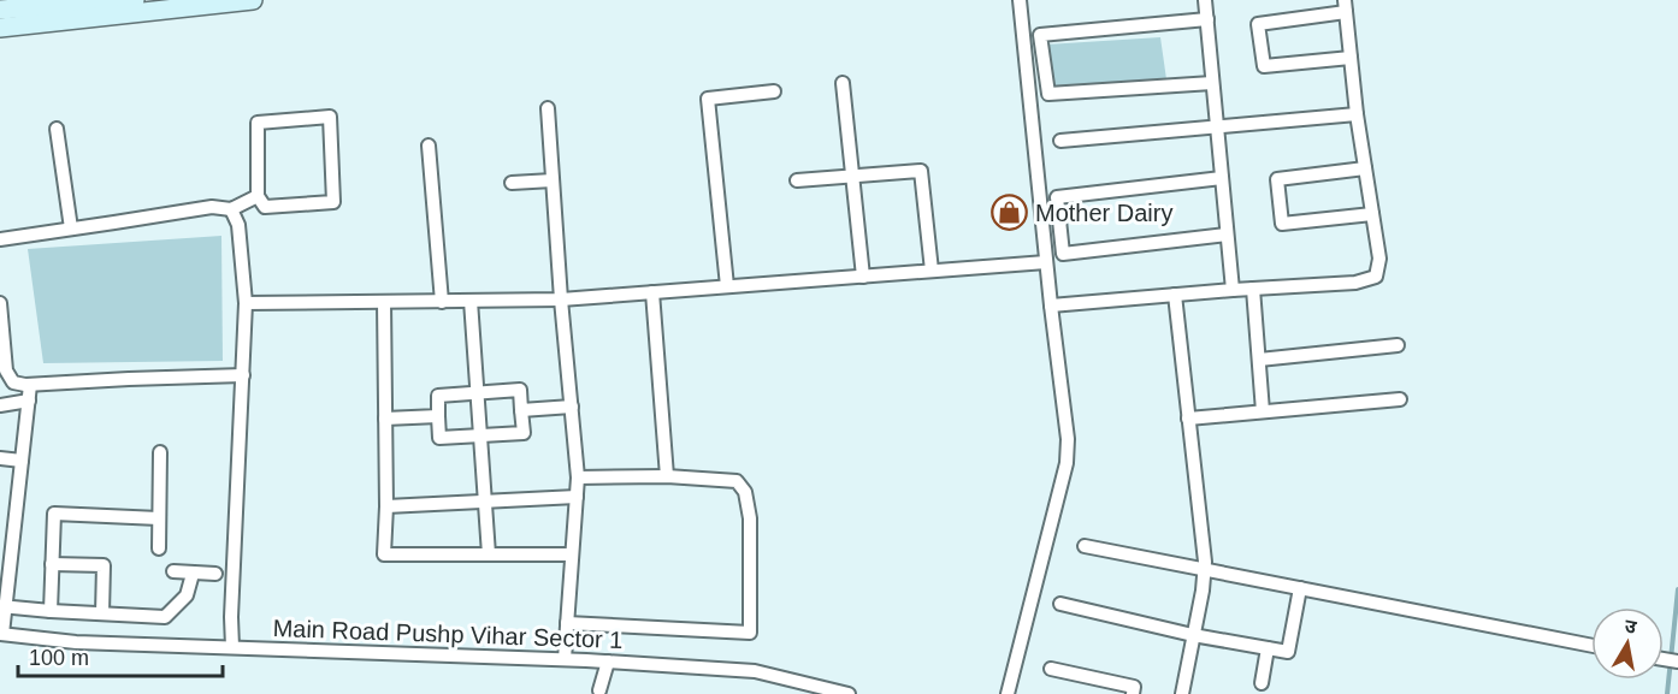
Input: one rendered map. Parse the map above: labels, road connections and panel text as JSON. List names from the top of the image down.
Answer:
{
  "streets": {
    "street": ["Main Road Pushp Vihar Sector 1"]
  },
  "places": {
    "shop": ["Mother Dairy"]
  },
  "scale_bar": "100 m",
  "north": "top"
}
